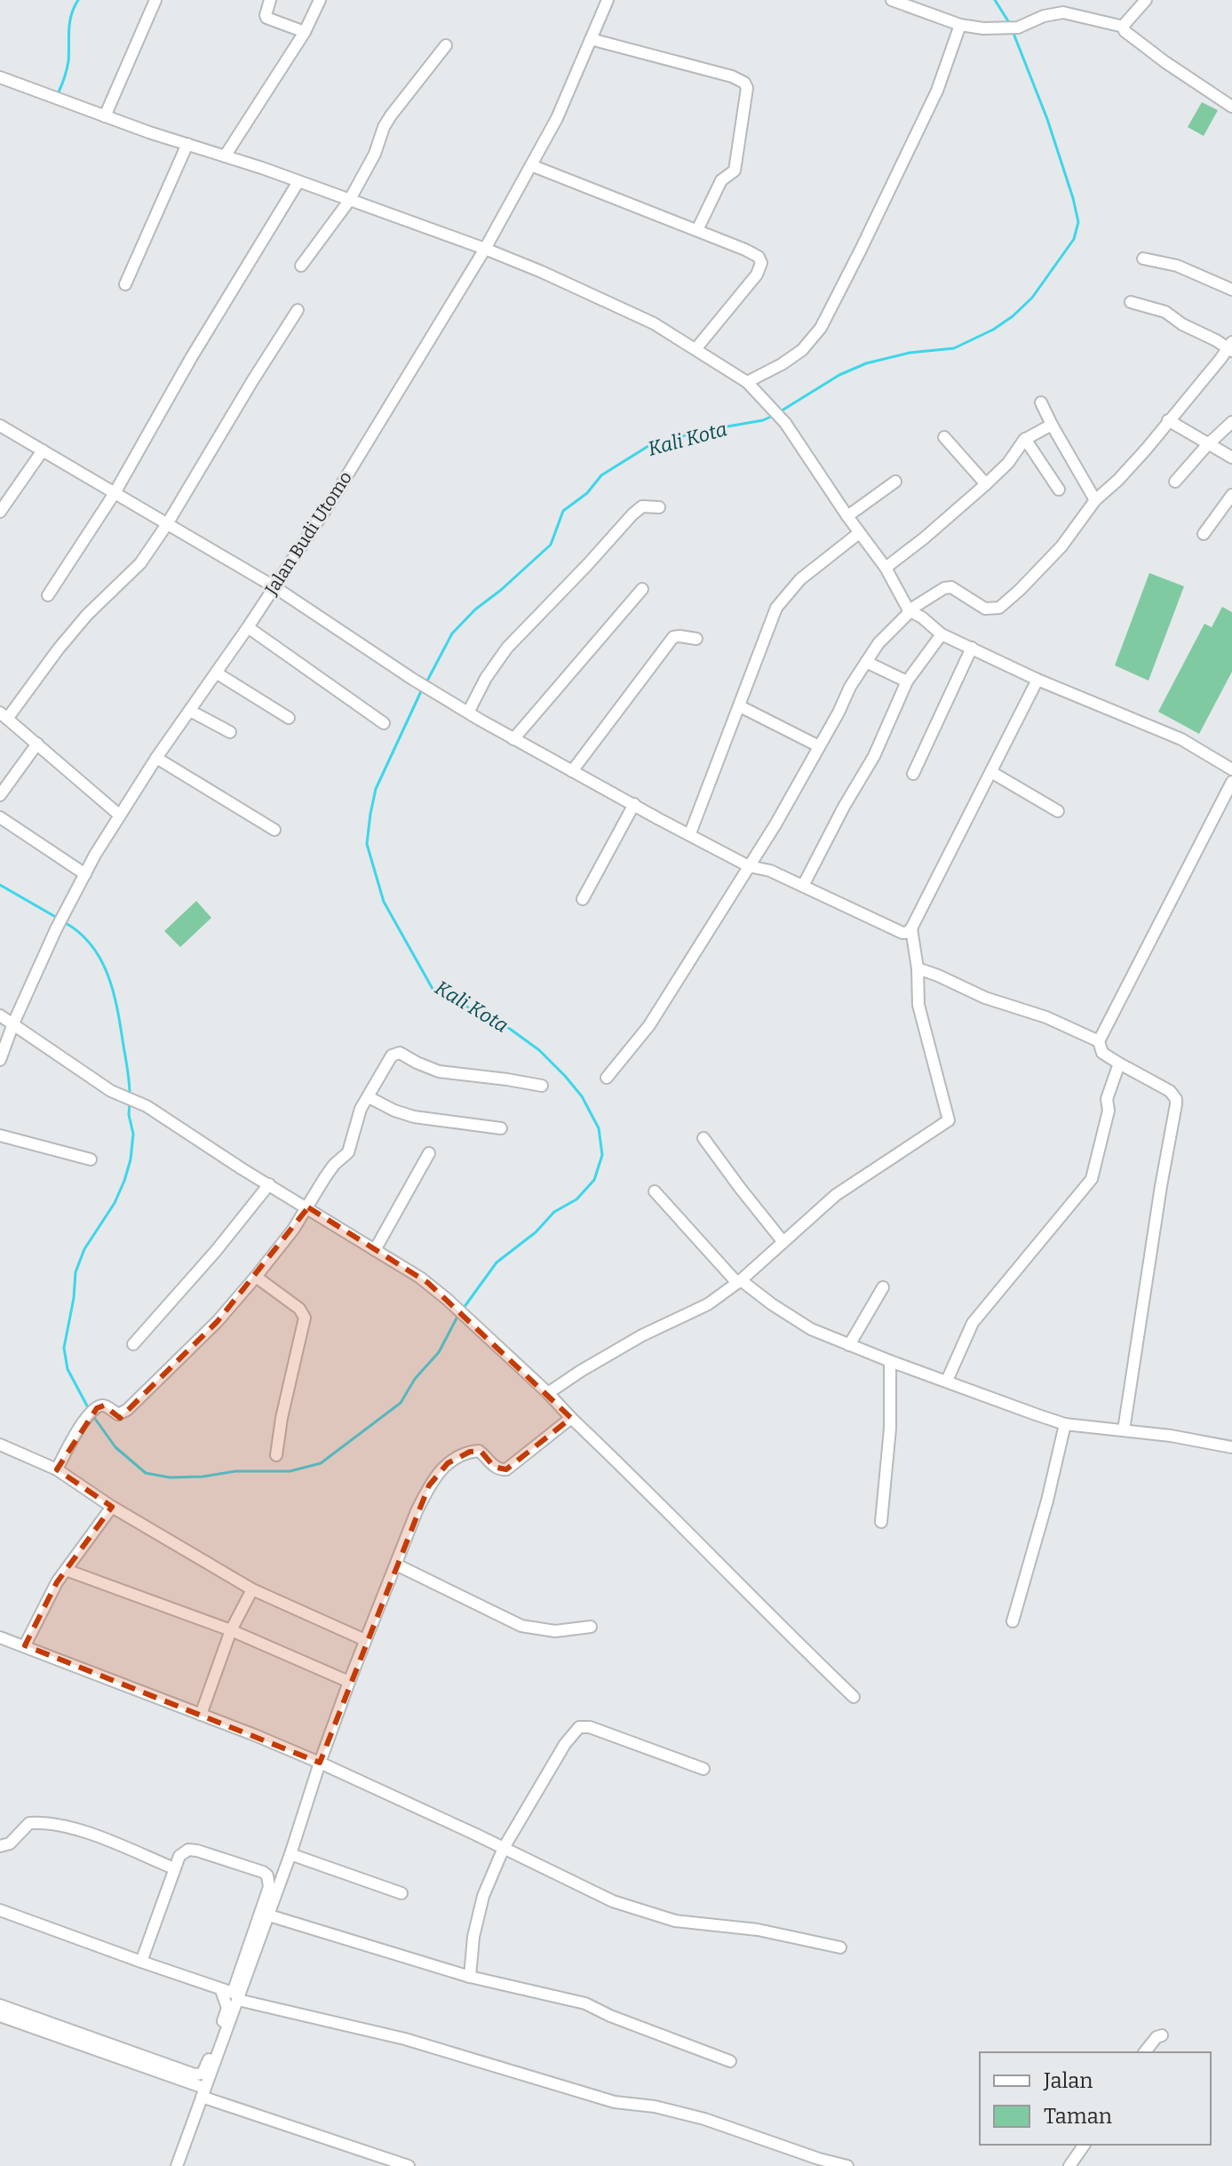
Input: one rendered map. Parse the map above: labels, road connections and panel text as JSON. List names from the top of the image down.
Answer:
{
  "streets": {
    "street": ["Jalan Budi Utomo"]
  },
  "water": ["Kali Kota"],
  "legend": ["Jalan", "Taman"]
}
